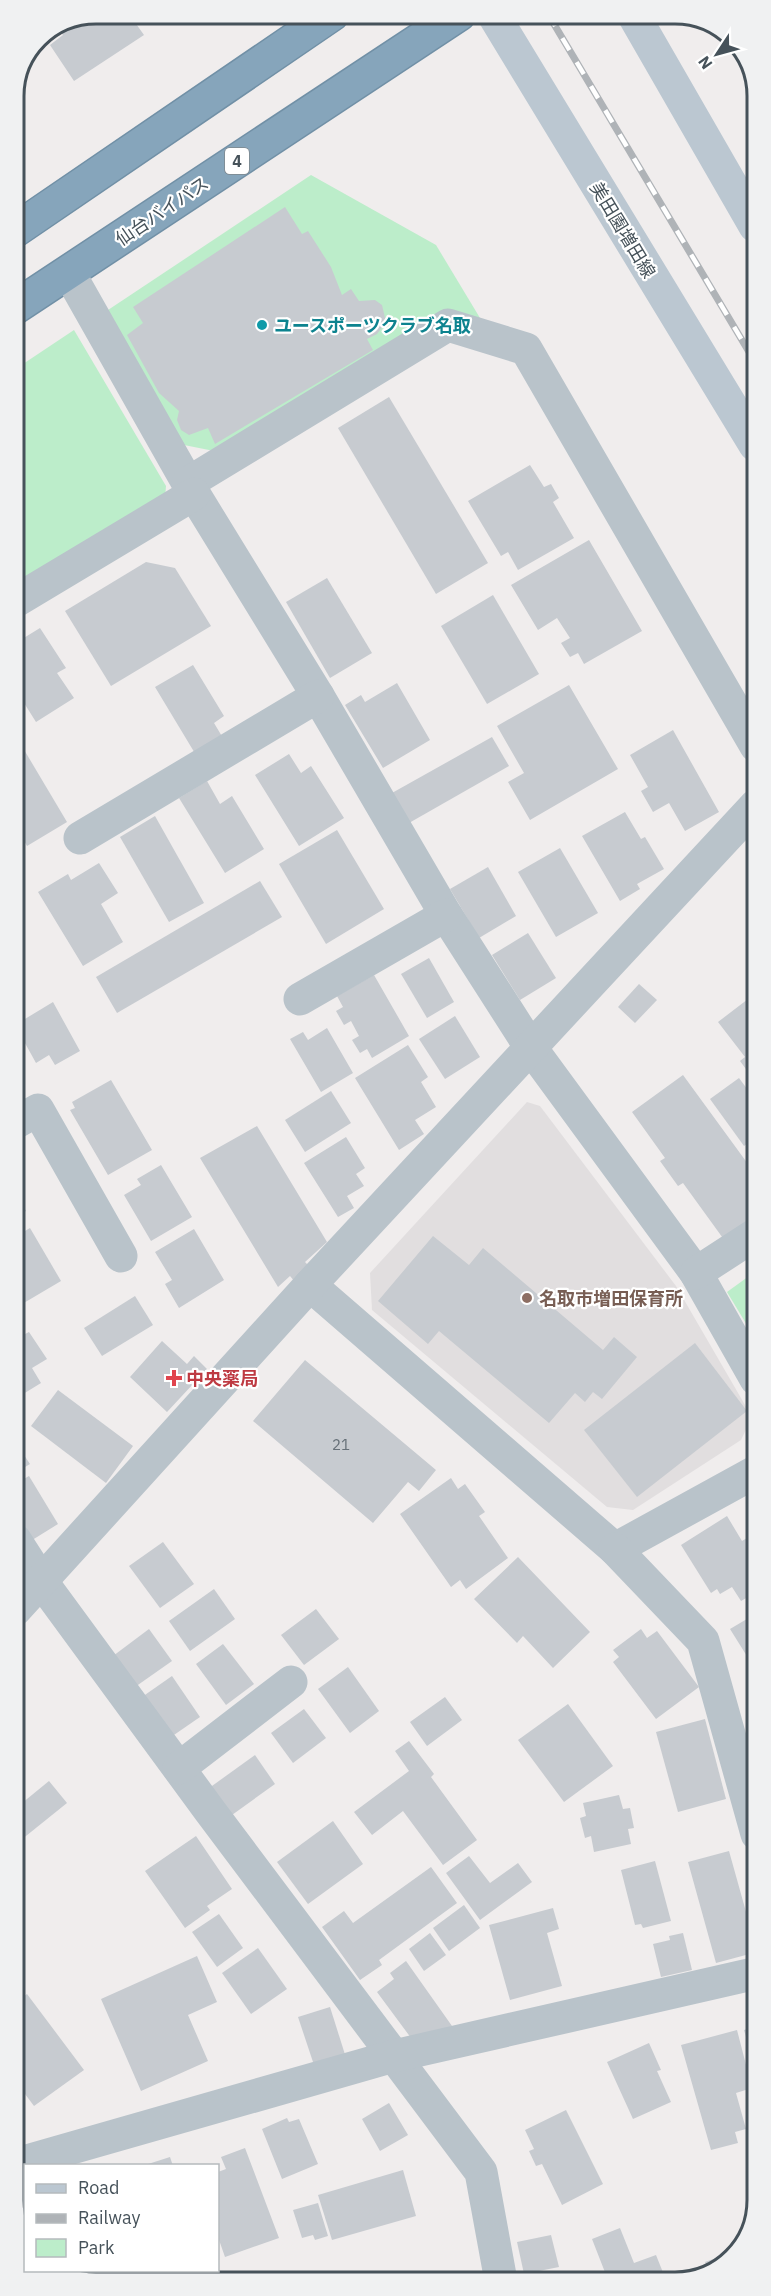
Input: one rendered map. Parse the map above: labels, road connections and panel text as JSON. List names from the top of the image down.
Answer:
{
  "streets": {
    "highway": ["4", "仙台バイパス"],
    "main road": ["美田園増田線"]
  },
  "places": {
    "other": ["ユースポーツクラブ名取", "名取市増田保育所"],
    "health": ["中央薬局"]
  },
  "house_numbers": ["21"],
  "legend": ["Road", "Railway", "Park"],
  "north": "bottom left"
}
